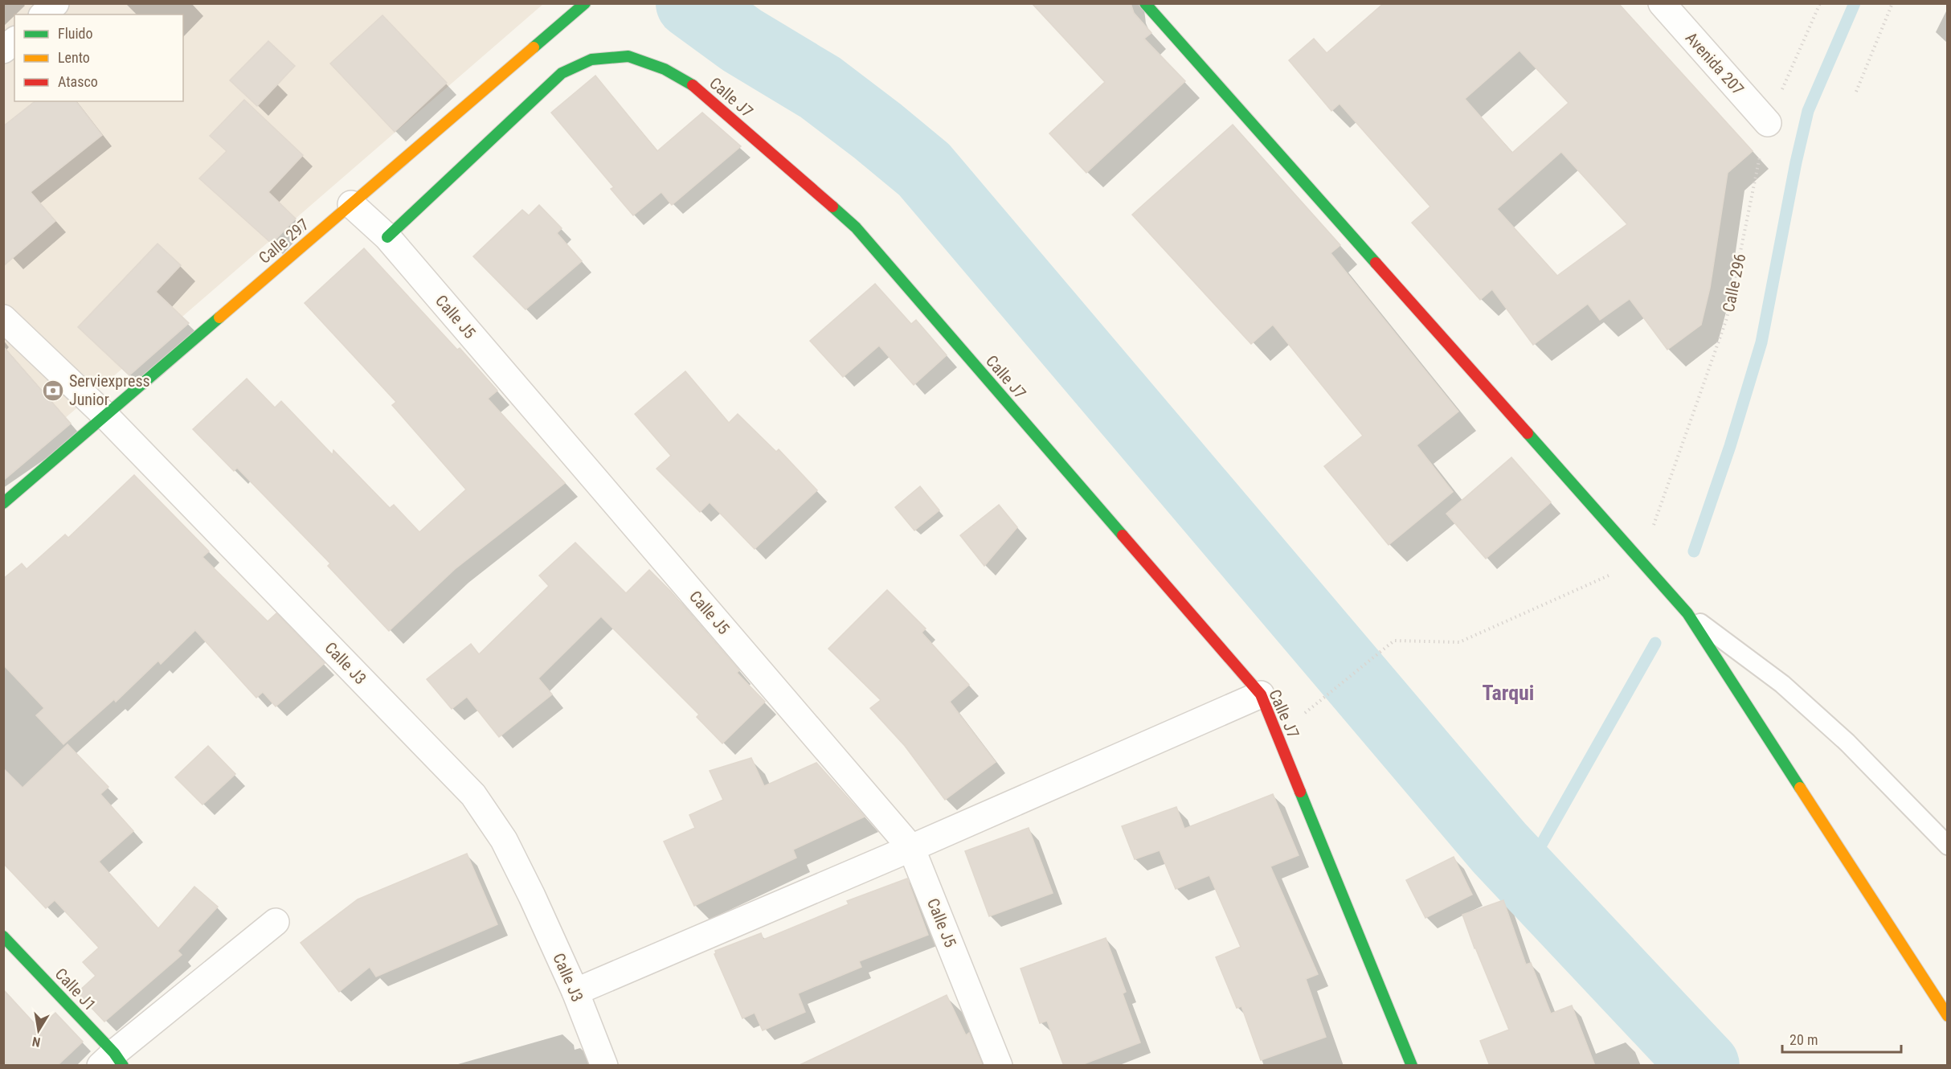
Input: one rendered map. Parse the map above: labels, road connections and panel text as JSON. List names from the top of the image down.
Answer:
{
  "streets": {
    "street": [
      "Avenida 207",
      "Calle J7",
      "Calle 297",
      "Calle J5",
      "Calle J3",
      "Calle J1"
    ],
    "path": ["Calle 296"]
  },
  "crossings": [
    ["Avenida 207", "Calle 296"],
    ["Calle J7", "Calle J5"],
    ["Calle 297", "Calle J5"],
    ["Calle 297", "Calle J3"]
  ],
  "districts": ["Tarqui"],
  "places": {
    "bank": ["Serviexpress Junior"]
  },
  "legend": ["Fluido", "Lento", "Atasco"],
  "scale_bar": "20 m",
  "north": "bottom"
}
